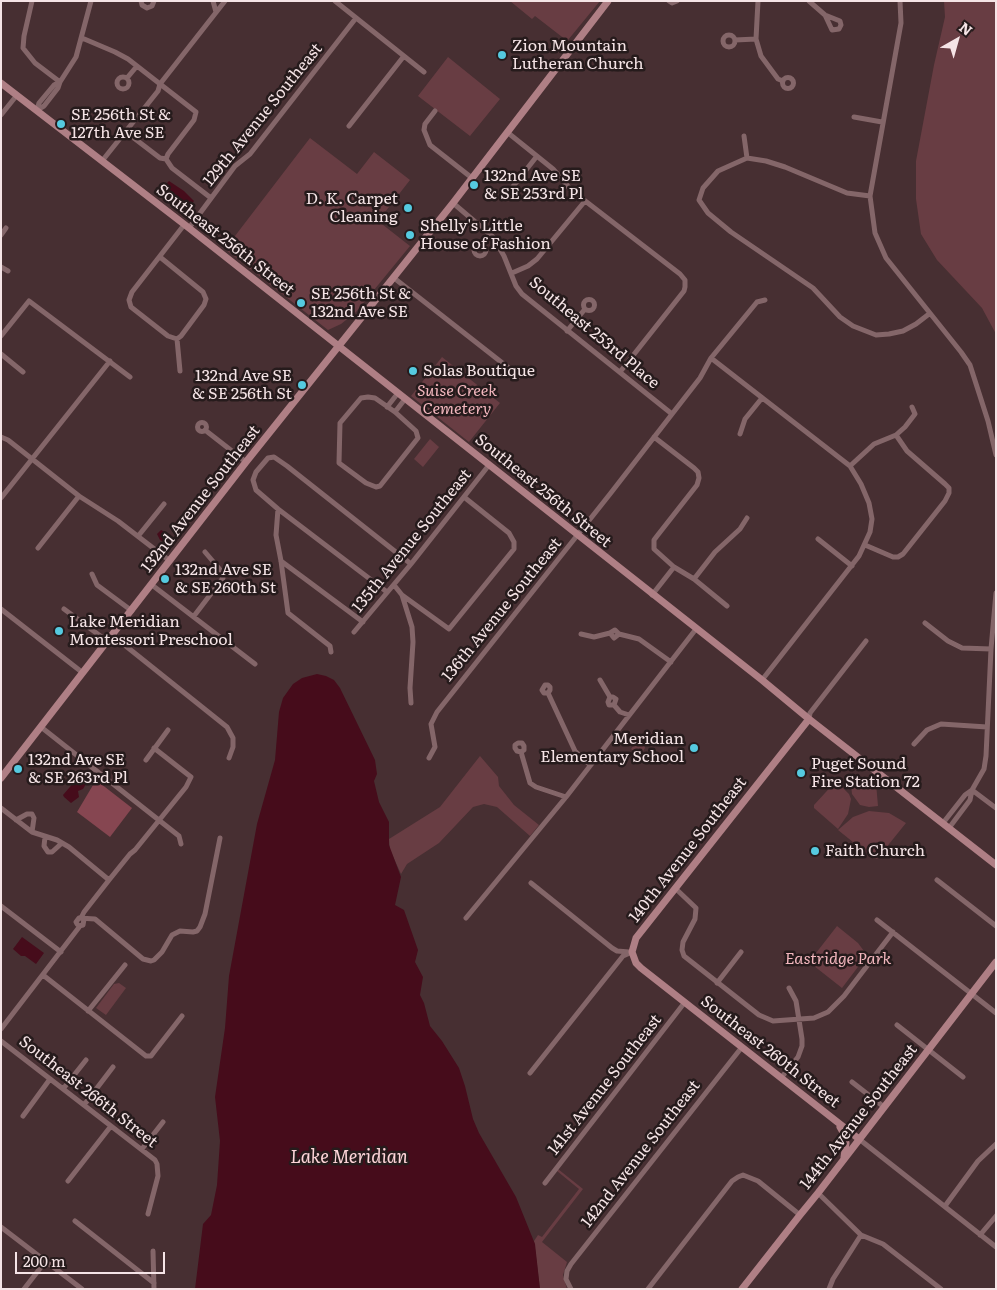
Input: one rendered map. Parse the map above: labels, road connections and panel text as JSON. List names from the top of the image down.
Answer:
{
  "streets": {
    "main road": [
      "Southeast 256th Street",
      "132nd Avenue Southeast",
      "140th Avenue Southeast",
      "Southeast 260th Street",
      "144th Avenue Southeast"
    ],
    "street": [
      "129th Avenue Southeast",
      "Southeast 253rd Place",
      "135th Avenue Southeast",
      "136th Avenue Southeast",
      "141st Avenue Southeast",
      "Southeast 266th Street",
      "142nd Avenue Southeast"
    ]
  },
  "crossings": [
    ["129th Avenue Southeast", "Southeast 256th Street"],
    ["Southeast 256th Street", "132nd Avenue Southeast"],
    ["Southeast 256th Street", "135th Avenue Southeast"],
    ["Southeast 256th Street", "136th Avenue Southeast"],
    ["Southeast 256th Street", "140th Avenue Southeast"],
    ["Southeast 253rd Place", "132nd Avenue Southeast"],
    ["Southeast 253rd Place", "136th Avenue Southeast"],
    ["140th Avenue Southeast", "Southeast 260th Street"],
    ["Southeast 260th Street", "141st Avenue Southeast"],
    ["Southeast 260th Street", "144th Avenue Southeast"],
    ["Southeast 260th Street", "142nd Avenue Southeast"]
  ],
  "water": ["Lake Meridian"],
  "parks": ["Suise Creek Cemetery", "Eastridge Park"],
  "places": [
    "Zion Mountain Lutheran Church",
    "SE 256th St & 127th Ave SE",
    "132nd Ave SE & SE 253rd Pl",
    "D. K. Carpet Cleaning",
    "Shelly's Little House of Fashion",
    "SE 256th St & 132nd Ave SE",
    "Solas Boutique",
    "132nd Ave SE & SE 256th St",
    "132nd Ave SE & SE 260th St",
    "Lake Meridian Montessori Preschool",
    "Meridian Elementary School",
    "132nd Ave SE & SE 263rd Pl",
    "Puget Sound Fire Station 72",
    "Faith Church"
  ],
  "scale_bar": "200 m",
  "north": "top right"
}
